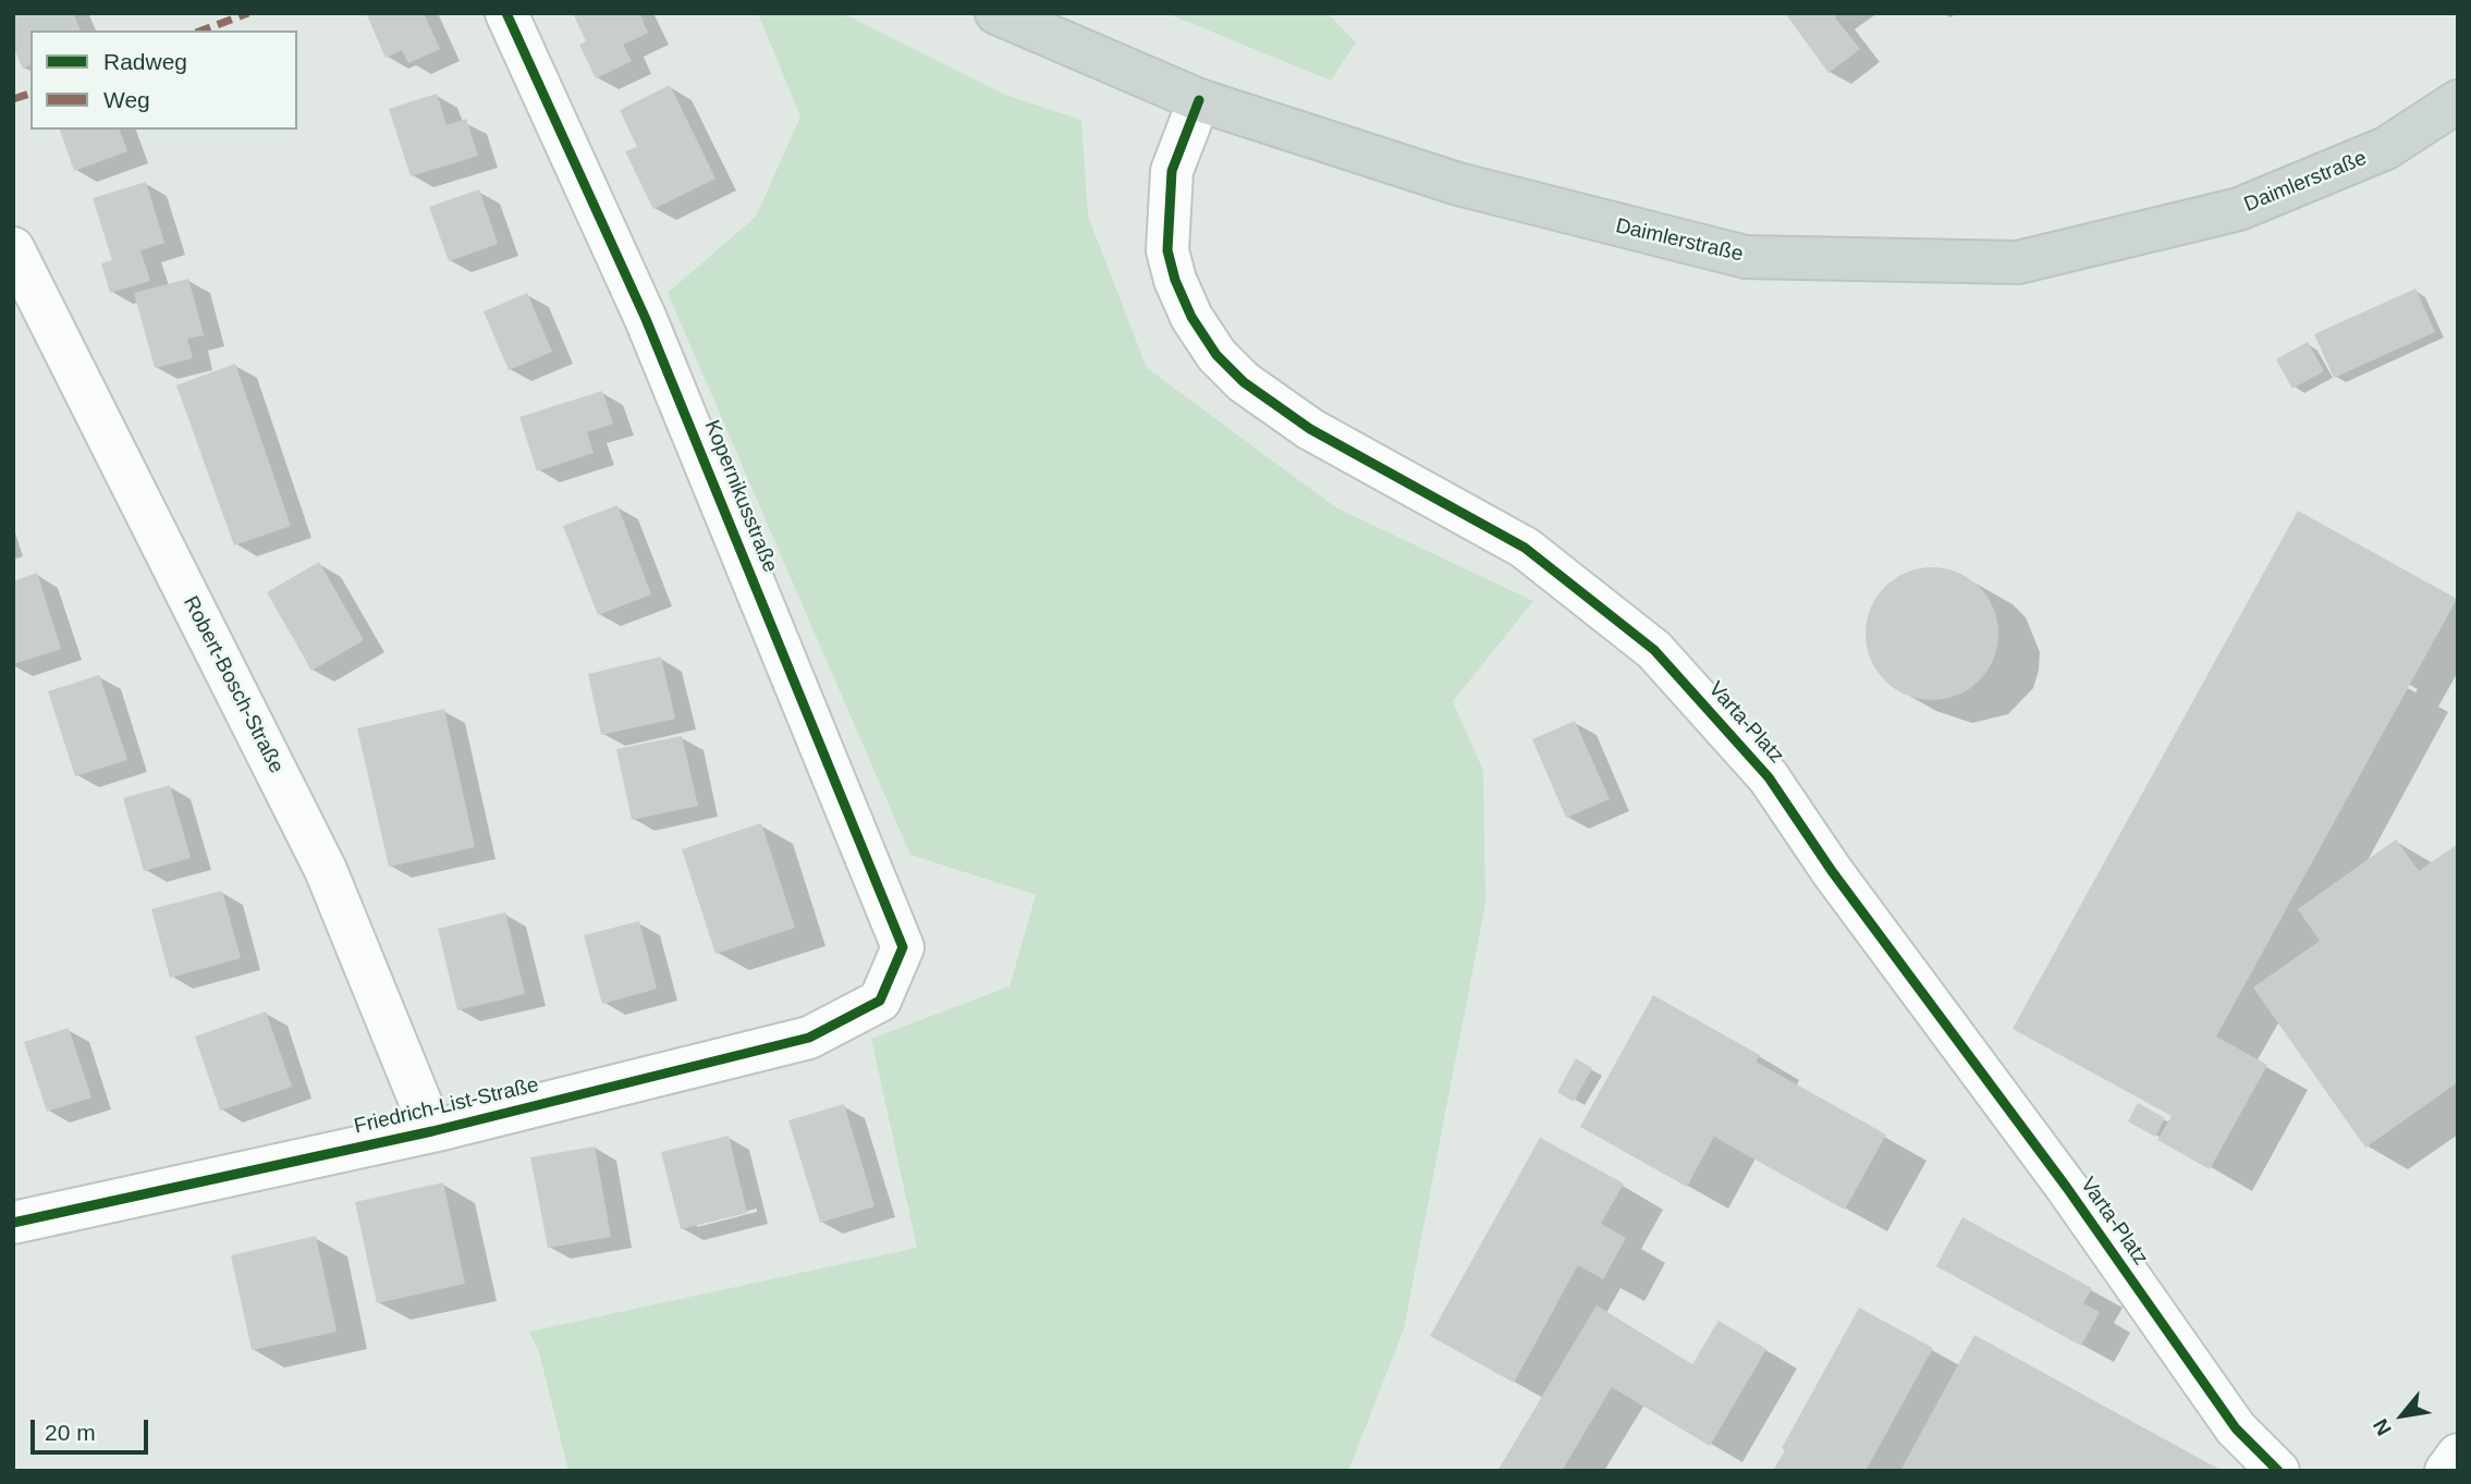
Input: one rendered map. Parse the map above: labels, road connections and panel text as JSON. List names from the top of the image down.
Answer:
{
  "streets": {
    "main road": ["Daimlerstraße"],
    "street": [
      "Kopernikusstraße",
      "Robert-Bosch-Straße",
      "Varta-Platz",
      "Friedrich-List-Straße"
    ]
  },
  "crossings": [
    ["Daimlerstraße", "Varta-Platz"],
    ["Kopernikusstraße", "Friedrich-List-Straße"],
    ["Robert-Bosch-Straße", "Friedrich-List-Straße"]
  ],
  "legend": ["Radweg", "Weg"],
  "scale_bar": "20 m",
  "north": "bottom left"
}
